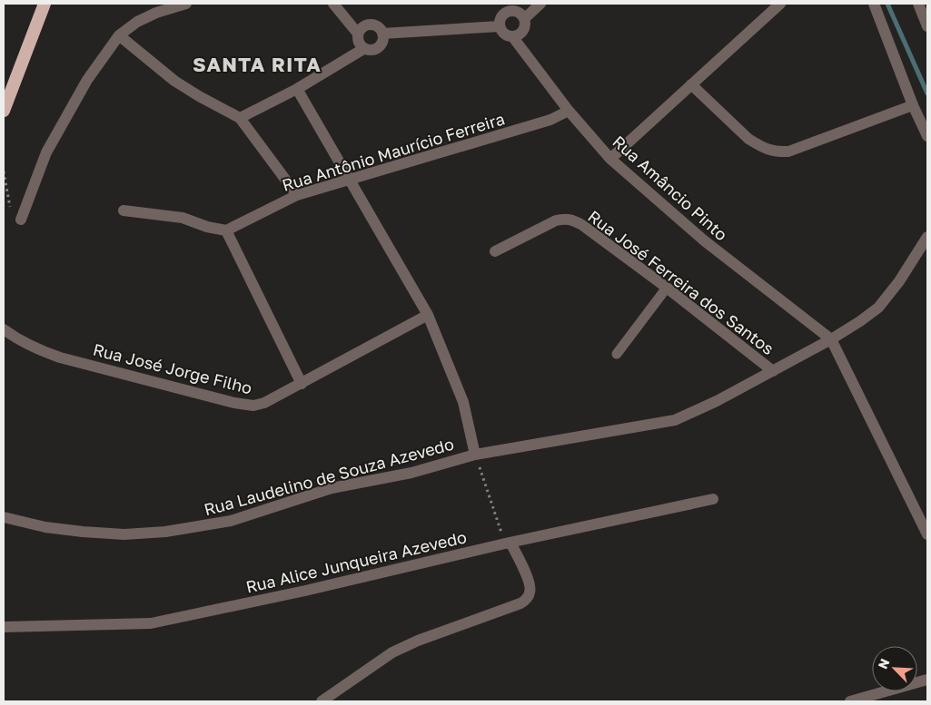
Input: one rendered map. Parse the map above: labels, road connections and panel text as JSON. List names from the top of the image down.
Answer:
{
  "streets": {
    "street": [
      "Rua Antônio Maurício Ferreira",
      "Rua Amâncio Pinto",
      "Rua José Ferreira dos Santos",
      "Rua José Jorge Filho",
      "Rua Laudelino de Souza Azevedo",
      "Rua Alice Junqueira Azevedo"
    ]
  },
  "crossings": [
    ["Rua Antônio Maurício Ferreira", "Rua Amâncio Pinto"],
    ["Rua Amâncio Pinto", "Rua Laudelino de Souza Azevedo"],
    ["Rua José Ferreira dos Santos", "Rua Laudelino de Souza Azevedo"]
  ],
  "districts": ["SANTA RITA"],
  "north": "top left"
}
